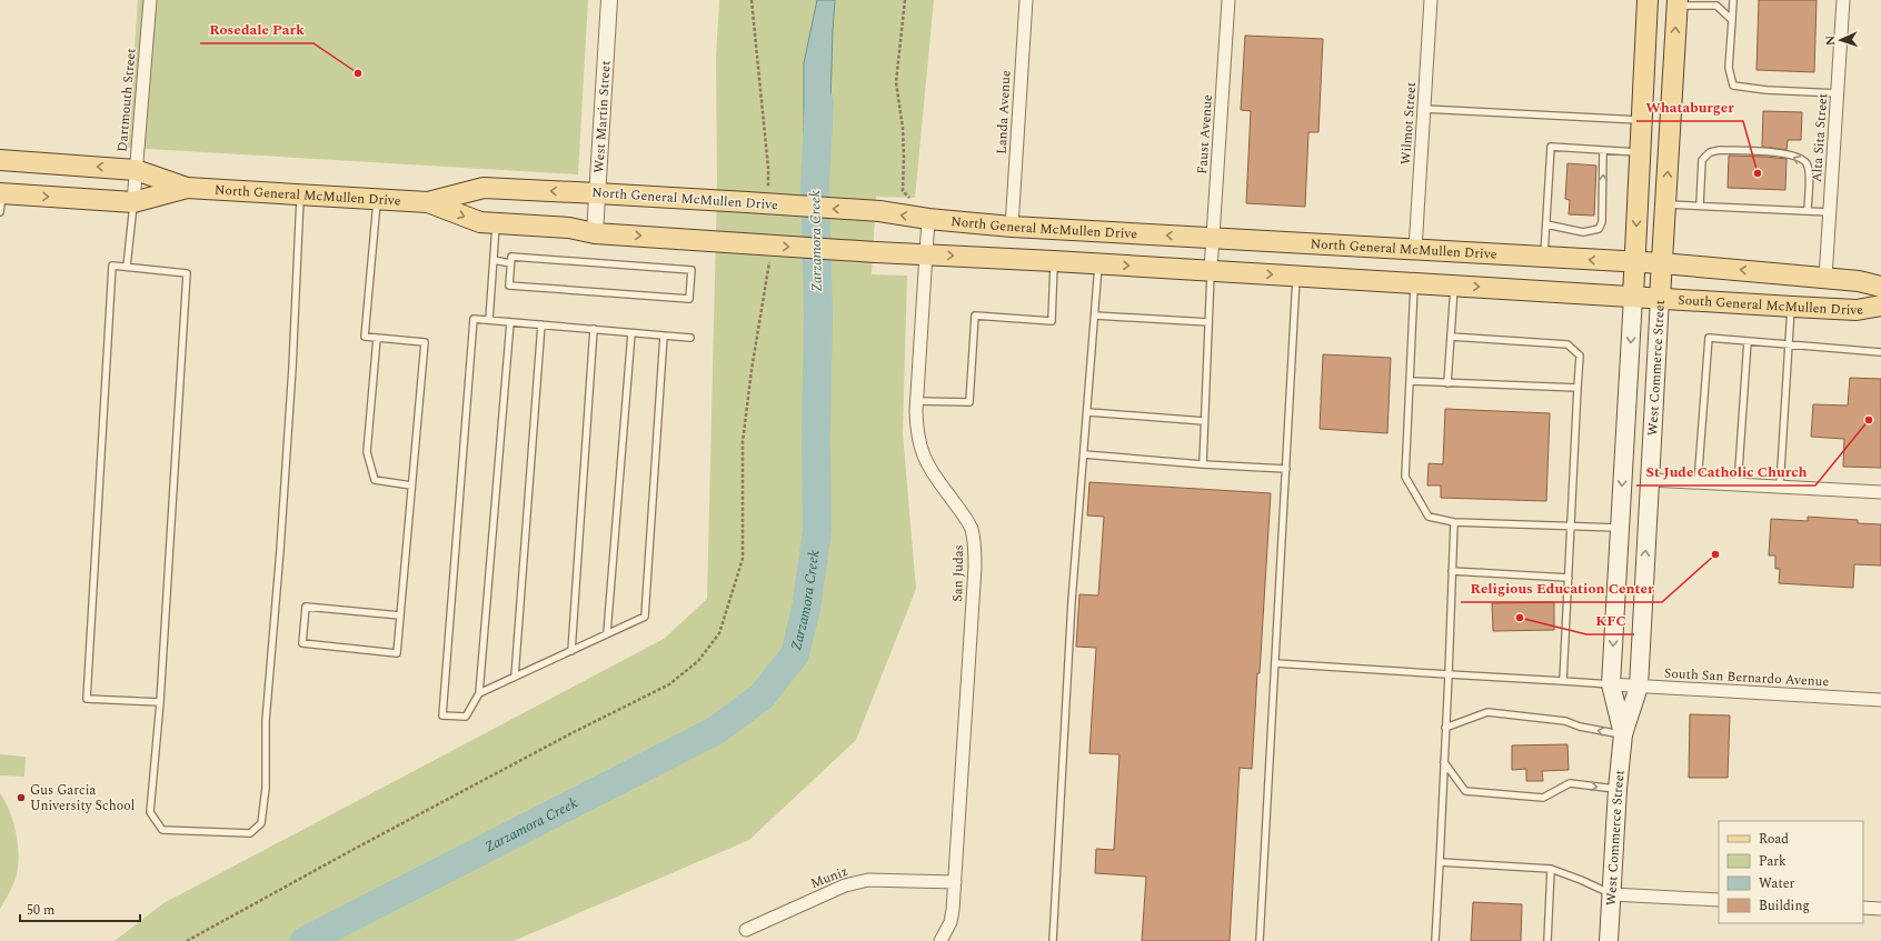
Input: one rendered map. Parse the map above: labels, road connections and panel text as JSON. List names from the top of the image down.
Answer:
{
  "streets": {
    "main road": ["North General McMullen Drive", "South General McMullen Drive", "West Commerce Street"],
    "street": [
      "Dartmouth Street",
      "Landa Avenue",
      "West Martin Street",
      "Wilmot Street",
      "Faust Avenue",
      "Alta Sita Street",
      "San Judas",
      "South San Bernardo Avenue",
      "Muniz"
    ]
  },
  "crossings": [
    ["Dartmouth Street", "North General McMullen Drive"],
    ["Landa Avenue", "North General McMullen Drive"],
    ["West Martin Street", "North General McMullen Drive"],
    ["Wilmot Street", "North General McMullen Drive"],
    ["Faust Avenue", "North General McMullen Drive"],
    ["Alta Sita Street", "South General McMullen Drive"],
    ["North General McMullen Drive", "South General McMullen Drive"],
    ["North General McMullen Drive", "West Commerce Street"],
    ["North General McMullen Drive", "San Judas"],
    ["South General McMullen Drive", "West Commerce Street"],
    ["West Commerce Street", "South San Bernardo Avenue"],
    ["San Judas", "Muniz"]
  ],
  "water": ["Zarzamora Creek"],
  "places": [
    "Rosedale Park",
    "Whataburger",
    "St Jude Catholic Church",
    "Religious Education Center",
    "KFC",
    "Gus Garcia University School"
  ],
  "legend": [
    "Road",
    "Park",
    "Water",
    "Building"
  ],
  "scale_bar": "50 m",
  "north": "left"
}
